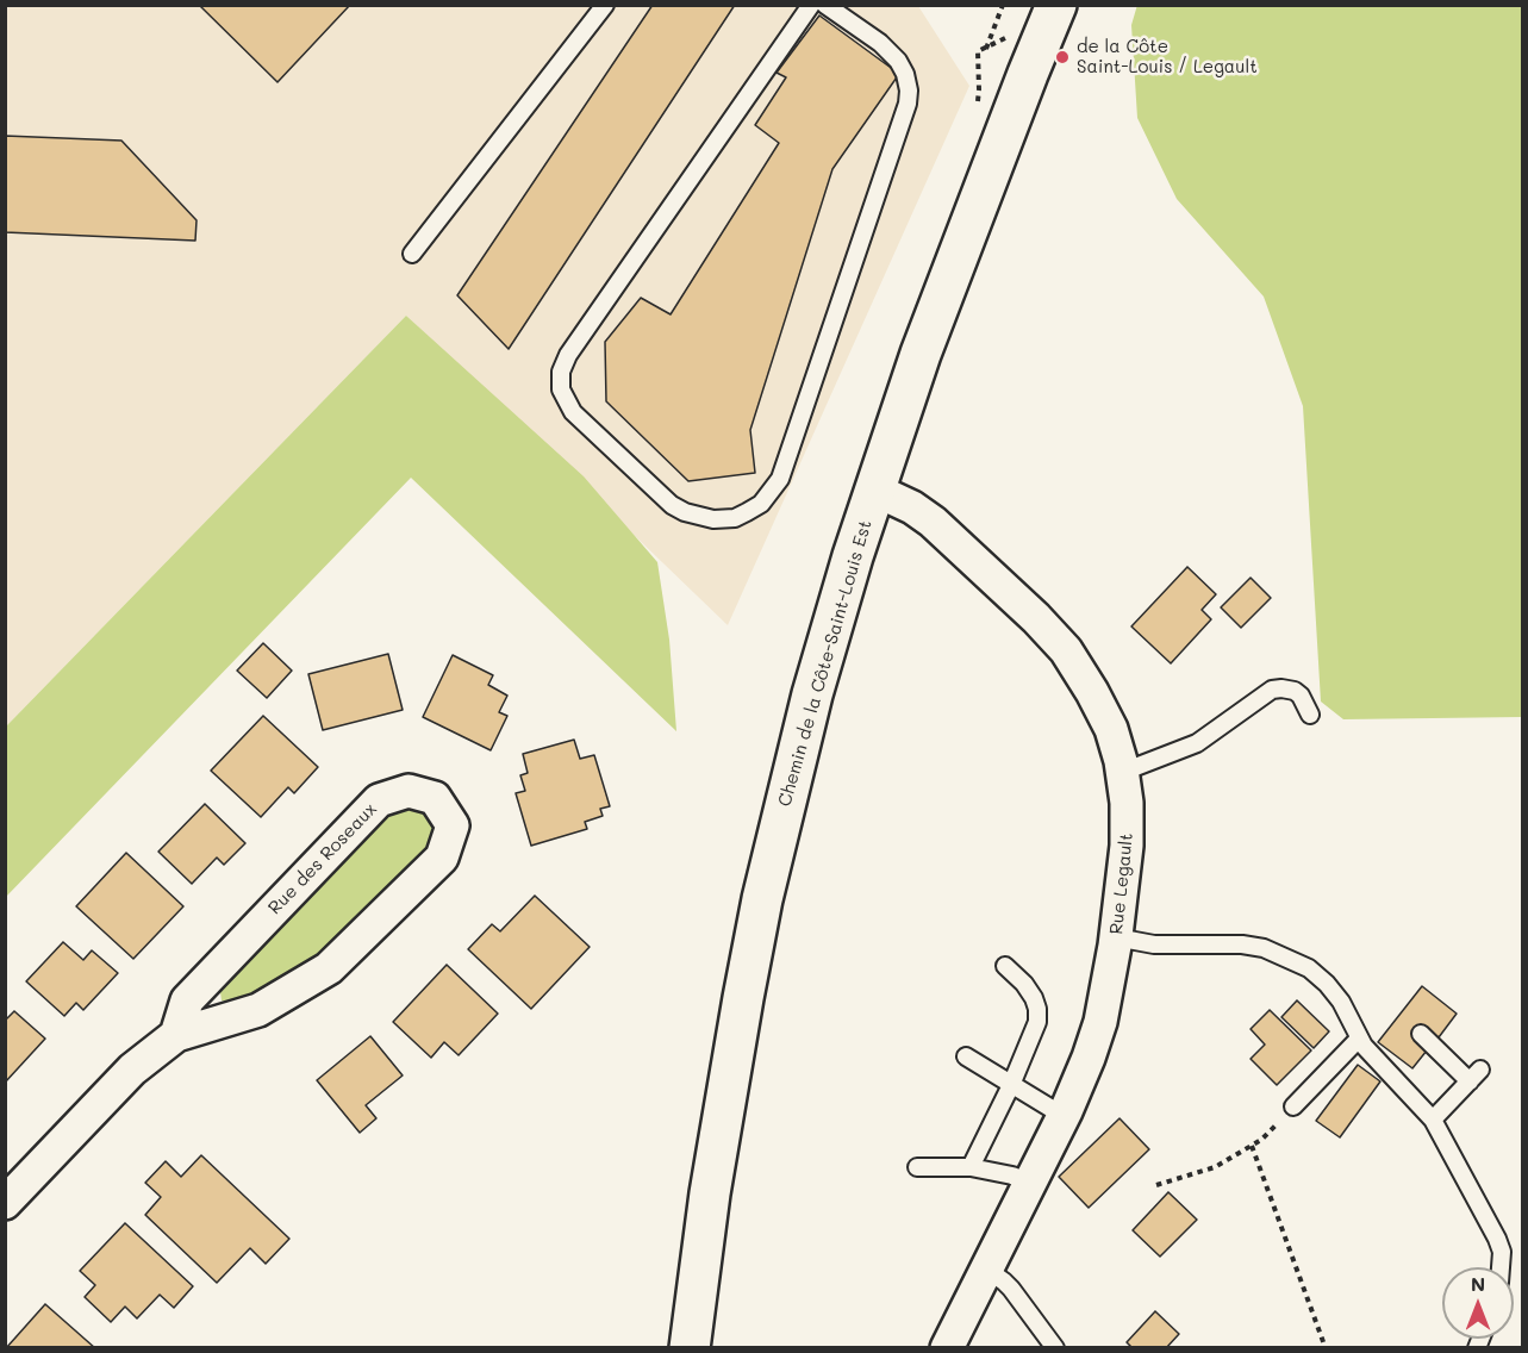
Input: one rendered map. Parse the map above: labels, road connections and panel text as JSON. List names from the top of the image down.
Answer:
{
  "streets": {
    "street": ["Chemin de la Côte-Saint-Louis Est", "Rue des Roseaux", "Rue Legault"]
  },
  "crossings": [
    ["Chemin de la Côte-Saint-Louis Est", "Rue Legault"]
  ],
  "places": ["de la Côte Saint-Louis / Legault"],
  "north": "top"
}
